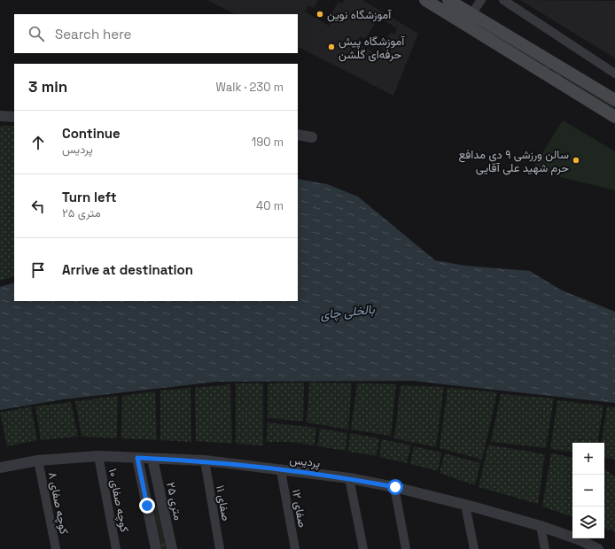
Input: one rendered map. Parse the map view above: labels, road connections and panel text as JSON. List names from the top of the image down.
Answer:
{
  "streets": {
    "street": [
      "پردیس",
      "کوچه صفای ۱۰",
      "۲۵ متری",
      "کوچه صفای ۸",
      "صفای ۱۱",
      "صفای ۱۲"
    ]
  },
  "crossings": [
    ["پردیس", "کوچه صفای ۱۰"],
    ["پردیس", "۲۵ متری"],
    ["پردیس", "کوچه صفای ۸"],
    ["پردیس", "صفای ۱۱"],
    ["پردیس", "صفای ۱۲"]
  ],
  "water": ["بالخلی چای"],
  "places": ["آموزشگاه نوین", "آموزشگاه پیش حرفه‌ای گلشن", "سالن ورزشی ۹ دی مدافع حرم شهید علی آقایی"],
  "page": {
    "search": "Search here",
    "heading": ["3 min", "Walk · 230 m"],
    "list": [
      ["Continue", "پردیس", "190 m"],
      ["Turn left", "۲۵ متری", "40 m"],
      "Arrive at destination"
    ],
    "map_buttons": ["+", "−"]
  }
}
